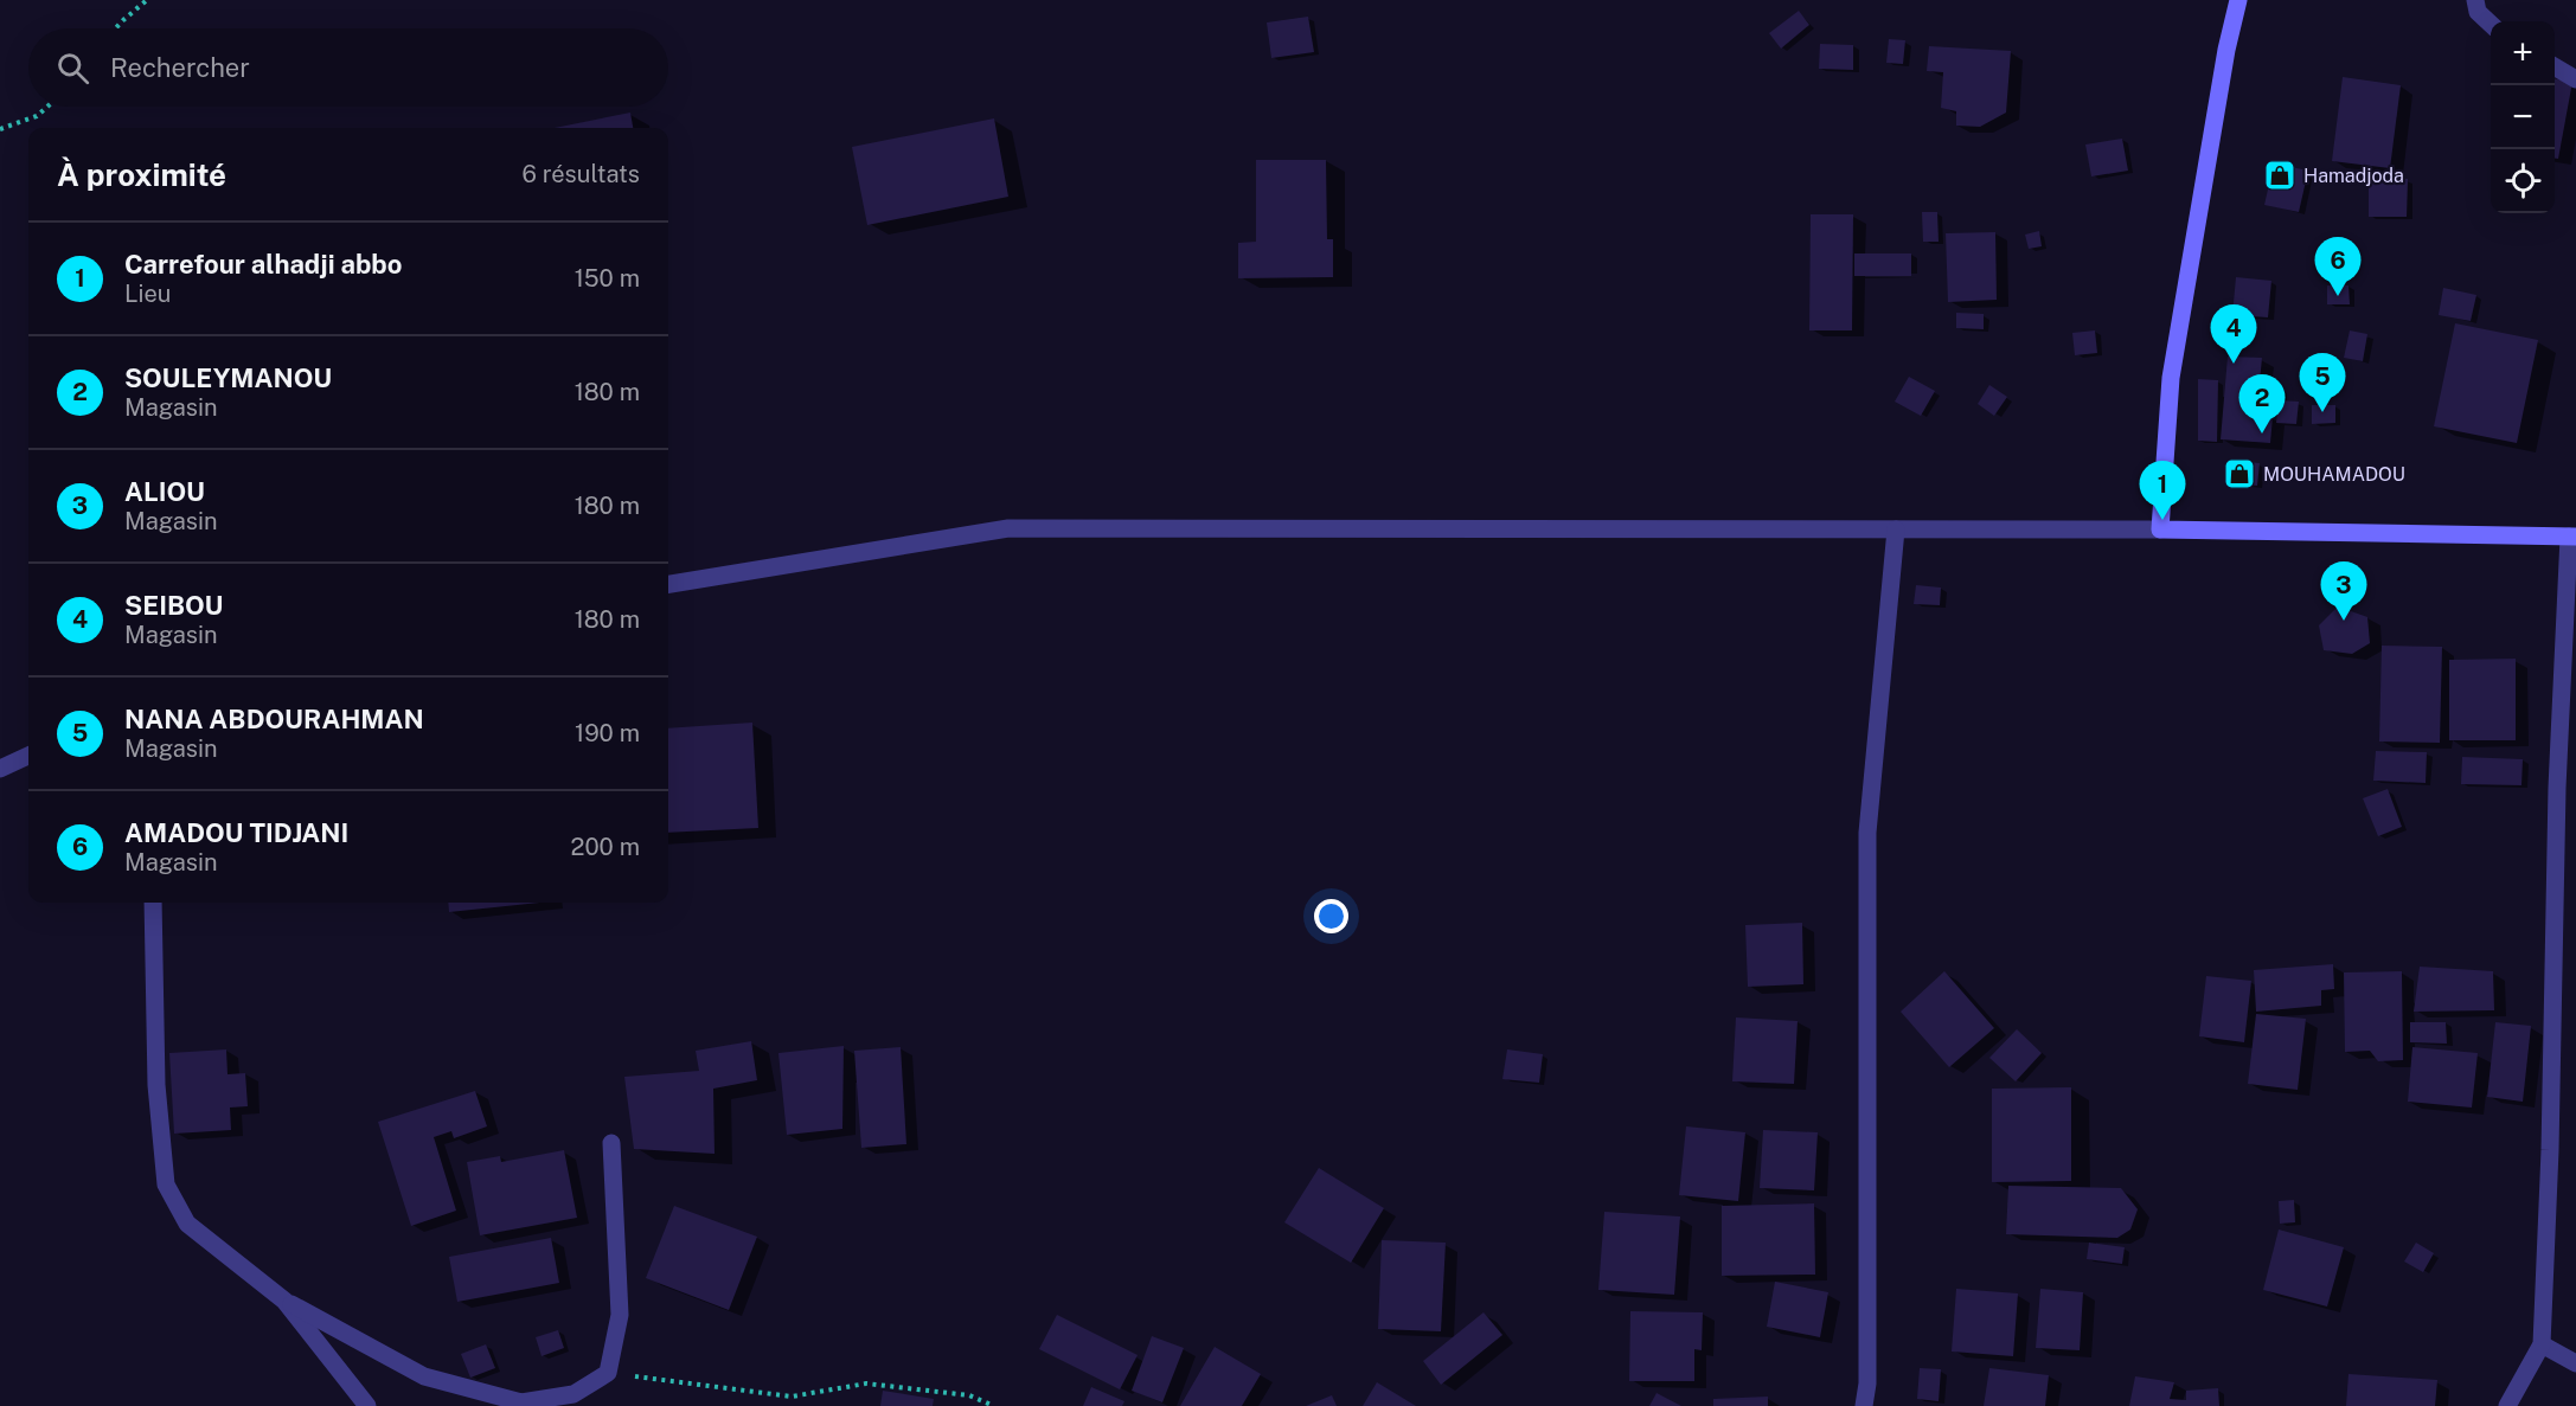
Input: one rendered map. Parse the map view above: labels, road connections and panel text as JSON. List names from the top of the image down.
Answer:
{
  "places": {
    "shop": ["Hamadjoda", "MOUHAMADOU"]
  },
  "page": {
    "map_buttons": ["+", "−"],
    "search": "Rechercher",
    "heading": ["À proximité", "6 résultats"],
    "list": [
      {
        "mark": "1",
        "name": "Carrefour alhadji abbo",
        "note": "Lieu",
        "value": "150 m"
      },
      {
        "mark": "2",
        "name": "SOULEYMANOU",
        "note": "Magasin",
        "value": "180 m"
      },
      {
        "mark": "3",
        "name": "ALIOU",
        "note": "Magasin",
        "value": "180 m"
      },
      {
        "mark": "4",
        "name": "SEIBOU",
        "note": "Magasin",
        "value": "180 m"
      },
      {
        "mark": "5",
        "name": "NANA ABDOURAHMAN",
        "note": "Magasin",
        "value": "190 m"
      },
      {
        "mark": "6",
        "name": "AMADOU TIDJANI",
        "note": "Magasin",
        "value": "200 m"
      }
    ],
    "pins": [
      "6",
      "4",
      "5",
      "2",
      "1",
      "3"
    ]
  }
}
